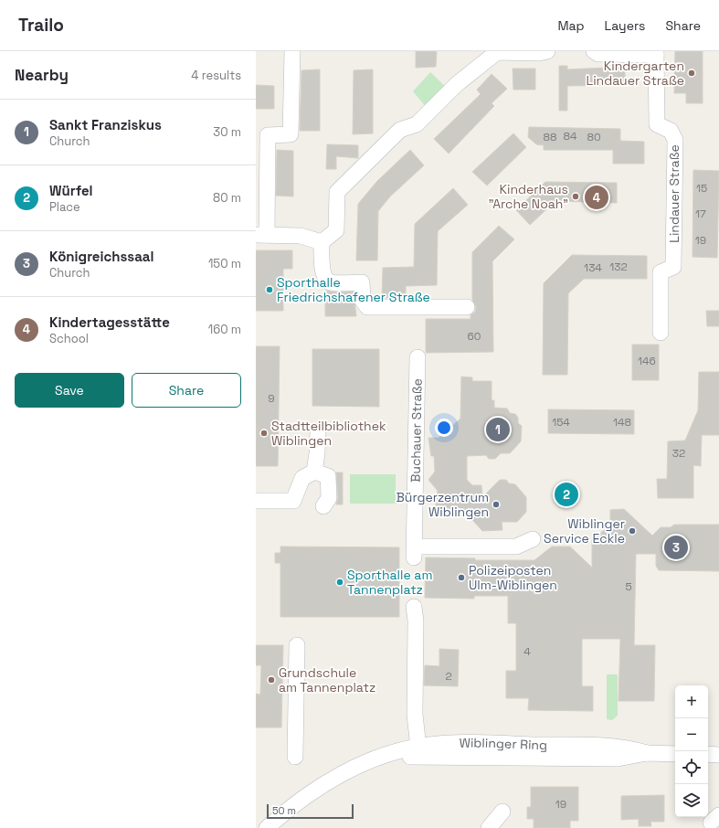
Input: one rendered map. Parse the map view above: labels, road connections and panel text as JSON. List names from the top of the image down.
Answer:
{
  "streets": {
    "street": ["Lindauer Straße", "Buchauer Straße", "Wiblinger Ring"]
  },
  "places": [
    "Kindergarten Lindauer Straße",
    "Kinderhaus \"Arche Noah\"",
    "Sporthalle Friedrichshafener Straße",
    "Stadtteilbibliothek Wiblingen",
    "Bürgerzentrum Wiblingen",
    "Wiblinger Service Eckle",
    "Polizeiposten Ulm-Wiblingen",
    "Sporthalle am Tannenplatz",
    "Grundschule am Tannenplatz"
  ],
  "house_numbers": [
    "84",
    "88",
    "80",
    "15",
    "17",
    "19",
    "132",
    "134",
    "60",
    "146",
    "9",
    "154",
    "148",
    "32",
    "5",
    "4",
    "2",
    "19"
  ],
  "scale_bar": "50 m",
  "page": {
    "header": "Trailo",
    "nav": ["Map", "Layers", "Share"],
    "heading": ["Nearby", "4 results"],
    "list": [
      {
        "mark": "1",
        "name": "Sankt Franziskus",
        "note": "Church",
        "value": "30 m"
      },
      {
        "mark": "2",
        "name": "Würfel",
        "note": "Place",
        "value": "80 m"
      },
      {
        "mark": "3",
        "name": "Königreichssaal",
        "note": "Church",
        "value": "150 m"
      },
      {
        "mark": "4",
        "name": "Kindertagesstätte",
        "note": "School",
        "value": "160 m"
      }
    ],
    "pins": [
      "4",
      "1",
      "2",
      "3"
    ],
    "buttons": ["Save", "Share"],
    "map_buttons": ["+", "−"],
    "scale": "50 m"
  }
}
